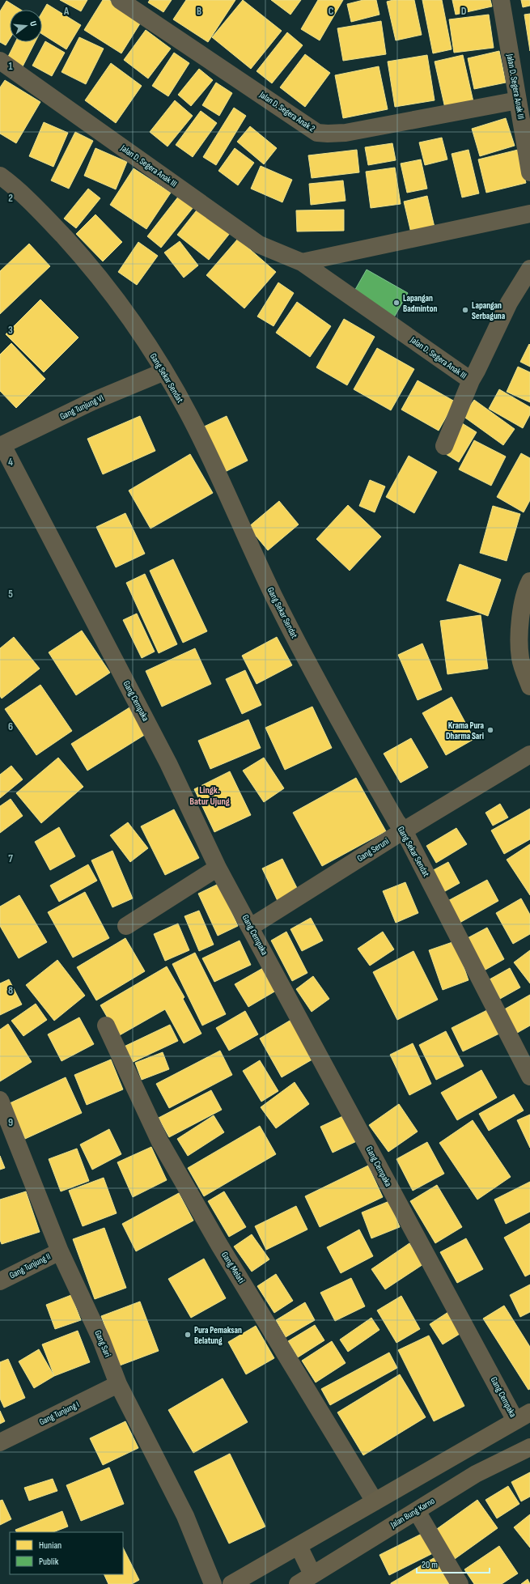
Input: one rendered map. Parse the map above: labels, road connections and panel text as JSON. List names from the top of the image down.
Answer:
{
  "streets": {
    "main road": ["Jalan Bung Karno"],
    "street": [
      "Jalan D. Segera Anak III",
      "Jalan D. Segera Anak 2",
      "Gang Sekar Sendat",
      "Gang Tunjung VI",
      "Gang Cempaka",
      "Gang Seruni",
      "Gang Tunjung II",
      "Gang Melati",
      "Gang Sari",
      "Gang Tunjung I"
    ]
  },
  "crossings": [
    ["Jalan D. Segera Anak III", "Jalan D. Segera Anak 2"],
    ["Gang Sekar Sendat", "Gang Tunjung VI"],
    ["Gang Sekar Sendat", "Gang Seruni"],
    ["Gang Tunjung VI", "Gang Cempaka"],
    ["Gang Cempaka", "Gang Seruni"],
    ["Gang Tunjung II", "Gang Sari"],
    ["Gang Sari", "Gang Tunjung I"]
  ],
  "districts": ["Lingk. Batur Ujung"],
  "places": [
    "Lapangan Badminton",
    "Lapangan Serbaguna",
    "Krama Pura Dharma Sari",
    "Pura Pemaksan Belatung"
  ],
  "legend": ["Hunian", "Publik"],
  "scale_bar": "20 m",
  "north": "right",
  "grid": {
    "columns": [
      "A",
      "B",
      "C",
      "D"
    ],
    "rows": [
      "1",
      "2",
      "3",
      "4",
      "5",
      "6",
      "7",
      "8",
      "9"
    ]
  }
}
